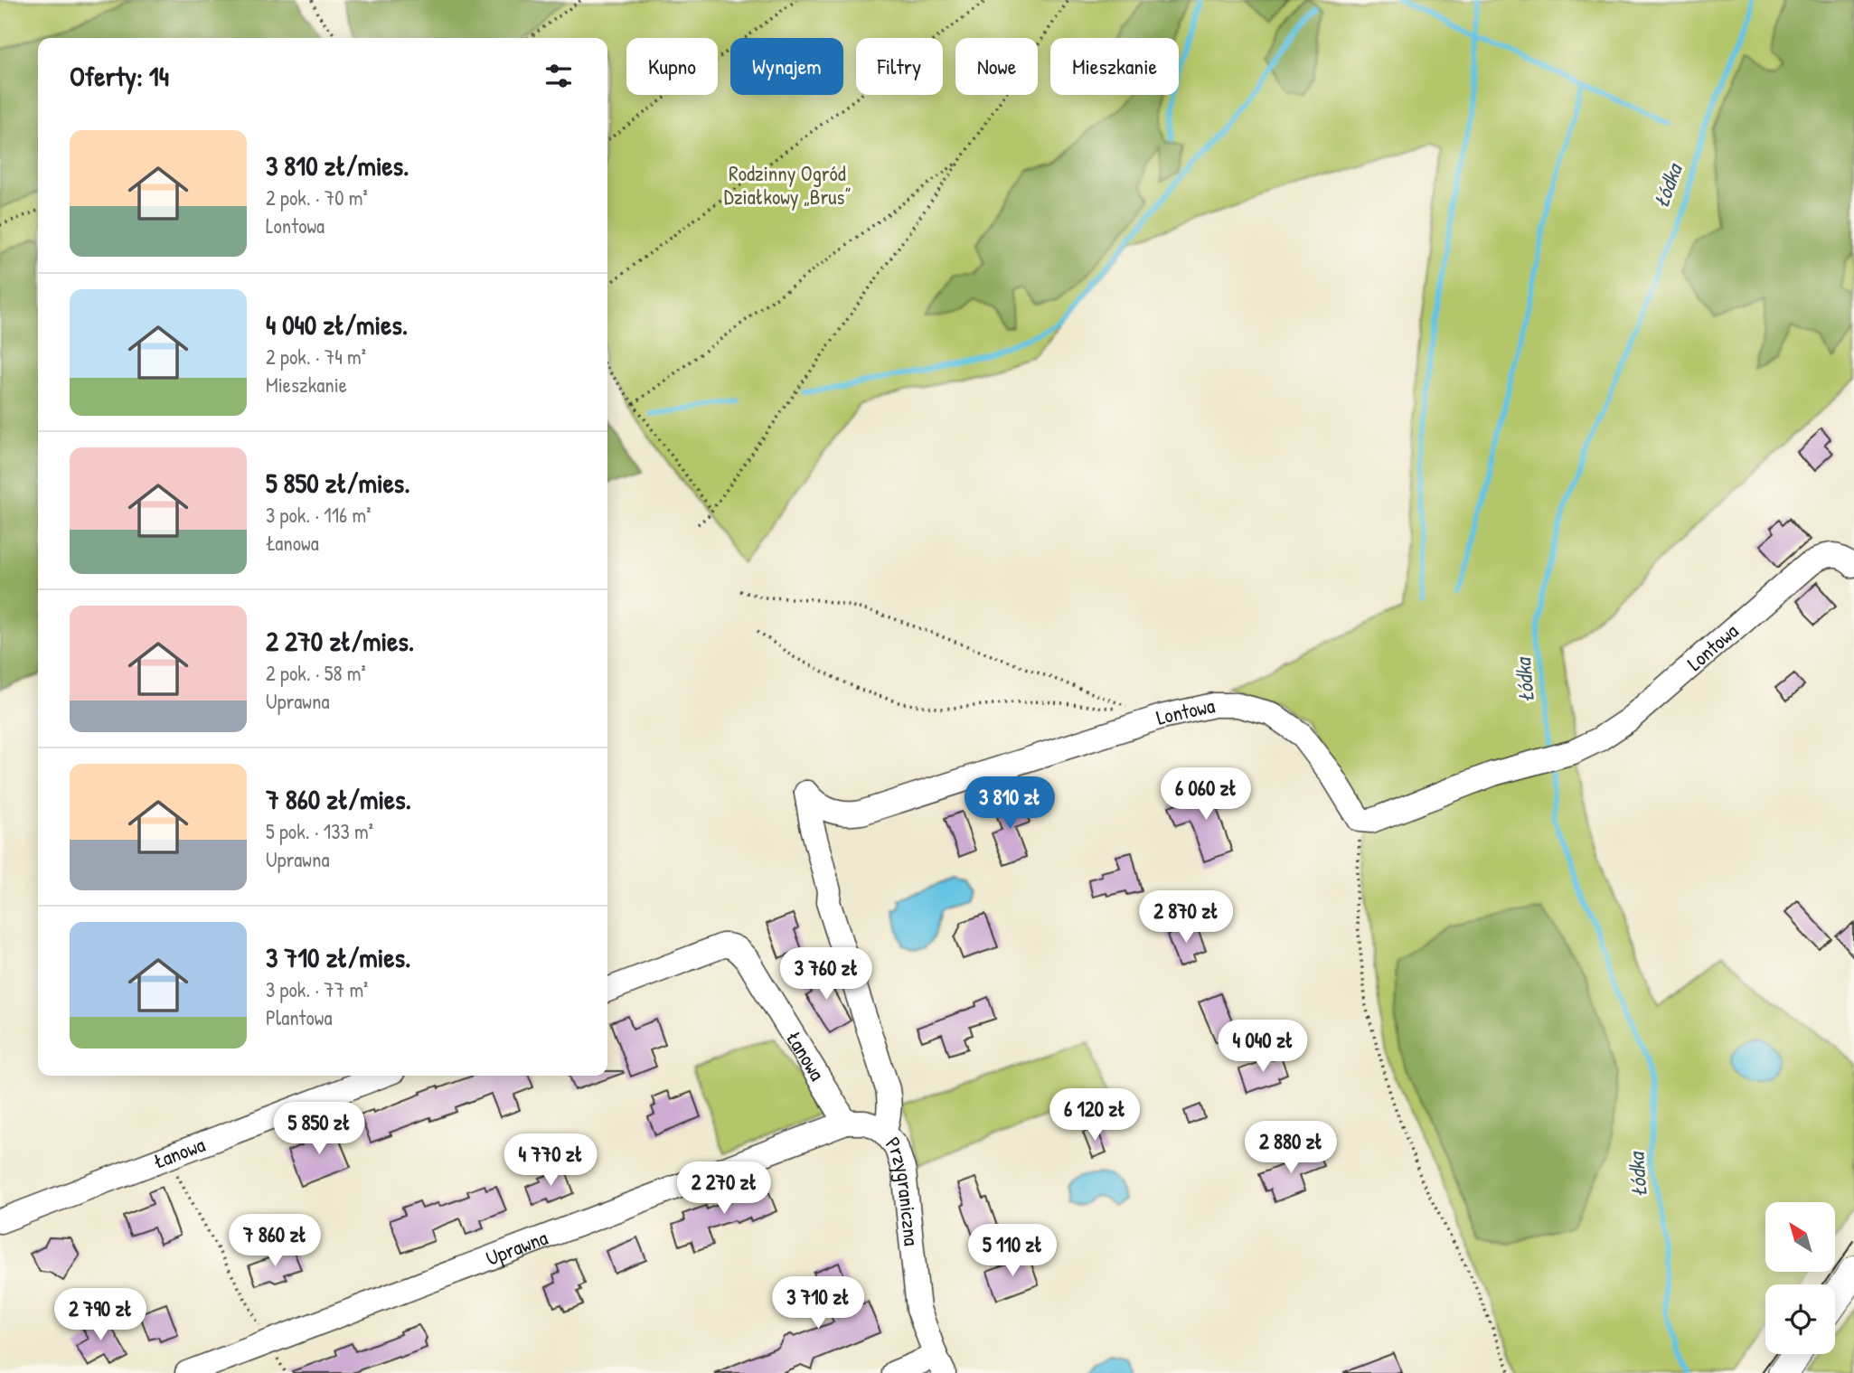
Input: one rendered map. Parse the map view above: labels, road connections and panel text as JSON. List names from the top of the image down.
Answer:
{
  "streets": {
    "street": [
      "Lontowa",
      "Łanowa",
      "Przygraniczna",
      "Uprawna"
    ]
  },
  "crossings": [
    ["Lontowa", "Przygraniczna"],
    ["Łanowa", "Uprawna"]
  ],
  "water": ["Łódka"],
  "parks": ["Rodzinny Ogród Działkowy „Brus”"],
  "north": "top left",
  "page": {
    "chip": [
      "Kupno",
      "Wynajem",
      "Filtry",
      "Nowe",
      "Mieszkanie"
    ],
    "heading": "Oferty: 14",
    "list": [
      {
        "name": "3 810 zł/mies.",
        "note": "2 pok. · 70 m² · Lontowa"
      },
      {
        "name": "4 040 zł/mies.",
        "note": "2 pok. · 74 m² · Mieszkanie"
      },
      {
        "name": "5 850 zł/mies.",
        "note": "3 pok. · 116 m² · Łanowa"
      },
      {
        "name": "2 270 zł/mies.",
        "note": "2 pok. · 58 m² · Uprawna"
      },
      {
        "name": "7 860 zł/mies.",
        "note": "5 pok. · 133 m² · Uprawna"
      },
      {
        "name": "3 710 zł/mies.",
        "note": "3 pok. · 77 m² · Plantowa"
      }
    ],
    "price": [
      "6 060 zł",
      "3 810 zł",
      "2 870 zł",
      "3 760 zł",
      "4 040 zł",
      "6 120 zł",
      "5 850 zł",
      "2 880 zł",
      "4 770 zł",
      "2 270 zł",
      "7 860 zł",
      "5 110 zł",
      "3 710 zł",
      "2 790 zł"
    ]
  }
}
